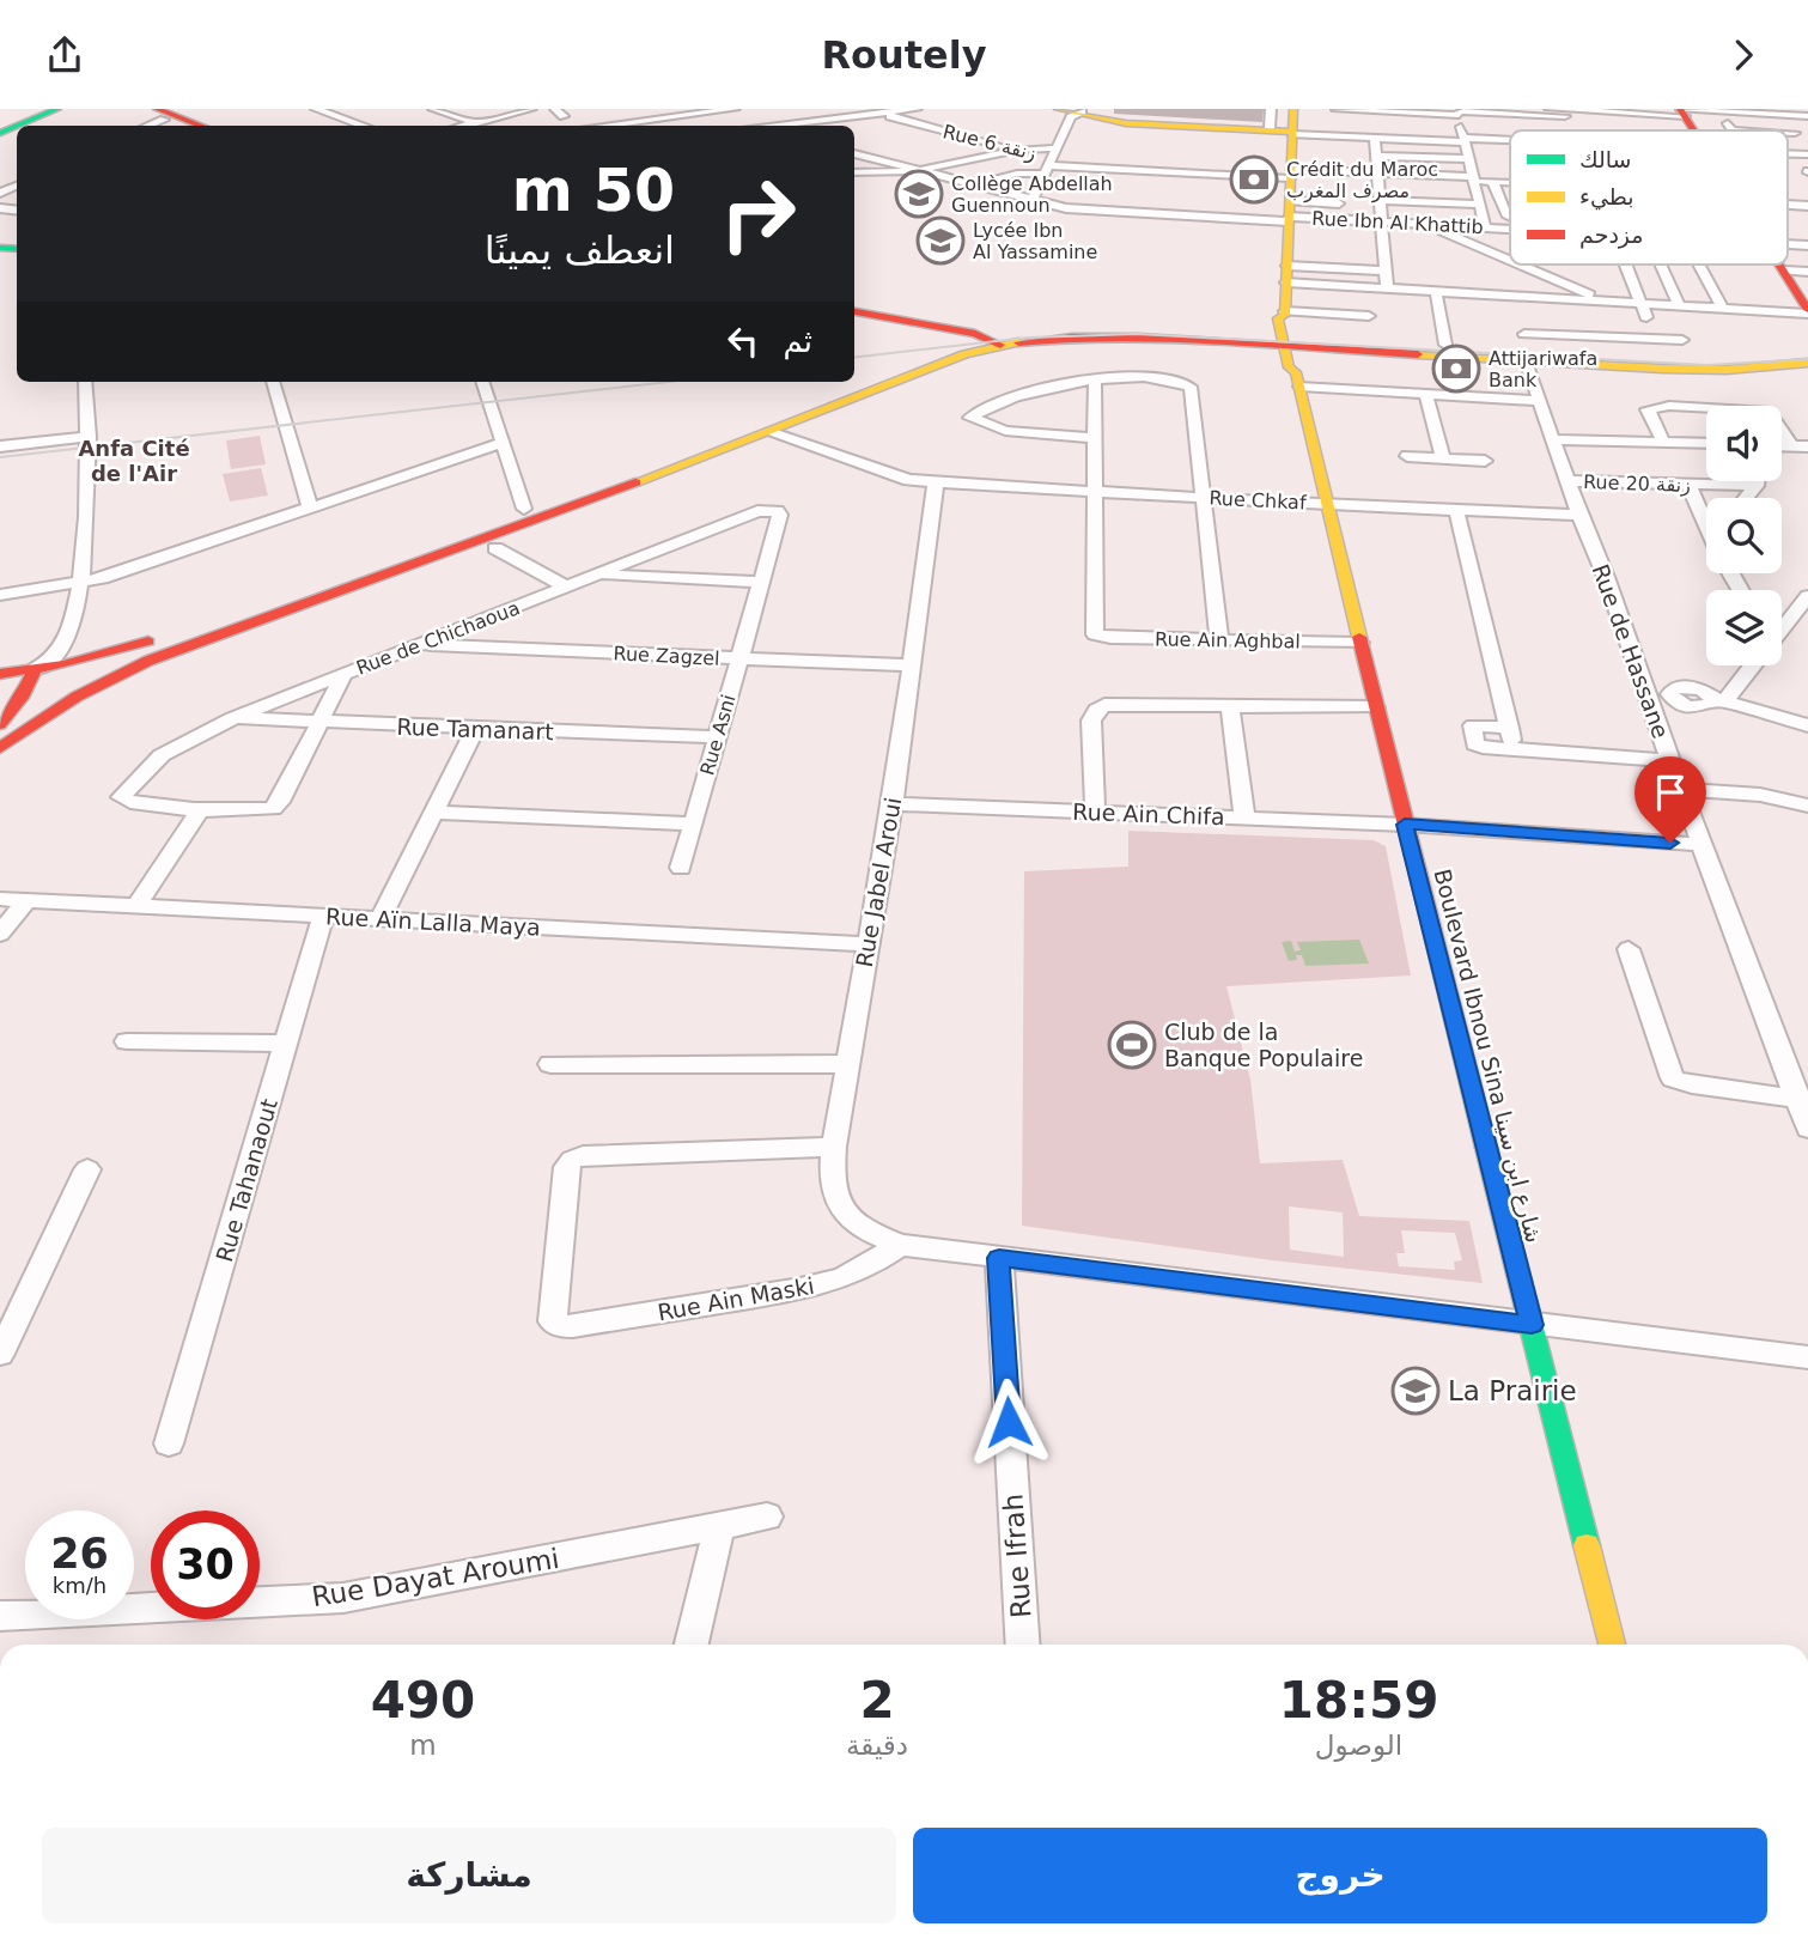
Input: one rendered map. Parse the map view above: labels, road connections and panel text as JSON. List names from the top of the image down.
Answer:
{
  "streets": {
    "main road": ["Boulevard Ibnou Sina شارع ابن سينا"],
    "street": [
      "Rue 6 زنقة",
      "Rue Ibn Al Khattib",
      "Rue 20 زنقة",
      "Rue Chkaf",
      "Rue de Chichaoua",
      "Rue Ain Aghbal",
      "Rue de Hassane",
      "Rue Zagzel",
      "Rue Tamanart",
      "Rue Asni",
      "Rue Ain Chifa",
      "Rue Jabel Aroui",
      "Rue Aïn Lalla Maya",
      "Rue Tahanaout",
      "Rue Ain Maski",
      "Rue Ifrah",
      "Rue Dayat Aroumi"
    ]
  },
  "crossings": [
    ["Rue 20 زنقة", "Rue de Hassane"],
    ["Rue Chkaf", "Rue de Hassane"],
    ["Rue Chkaf", "Rue Jabel Aroui"],
    ["Rue Chkaf", "Boulevard Ibnou Sina شارع ابن سينا"],
    ["Rue de Chichaoua", "Rue Zagzel"],
    ["Rue de Chichaoua", "Rue Tamanart"],
    ["Rue de Chichaoua", "Rue Asni"],
    ["Rue Ain Aghbal", "Boulevard Ibnou Sina شارع ابن سينا"],
    ["Rue Zagzel", "Rue Asni"],
    ["Rue Zagzel", "Rue Jabel Aroui"],
    ["Rue Tamanart", "Rue Asni"],
    ["Rue Ain Chifa", "Rue Jabel Aroui"],
    ["Rue Ain Chifa", "Boulevard Ibnou Sina شارع ابن سينا"],
    ["Rue Jabel Aroui", "Rue Aïn Lalla Maya"],
    ["Rue Jabel Aroui", "Boulevard Ibnou Sina شارع ابن سينا"],
    ["Rue Jabel Aroui", "Rue Ain Maski"],
    ["Rue Jabel Aroui", "Rue Ifrah"],
    ["Rue Aïn Lalla Maya", "Rue Tahanaout"]
  ],
  "districts": ["Anfa Cité de l'Air"],
  "places": {
    "bank": ["Crédit du Maroc مصرف المغرب", "Attijariwafa Bank"],
    "school or university": ["Collège Abdellah Guennoun", "Lycée Ibn Al Yassamine", "La Prairie"],
    "sports": ["Club de la Banque Populaire"]
  },
  "legend": ["سالك", "بطيء", "مزدحم"],
  "page": {
    "header": "Routely",
    "turn": ["50 m", "انعطف يمينًا"],
    "then": "ثم",
    "speed": "26 km/h",
    "limit": "30",
    "eta": [
      "18:59",
      "الوصول",
      "2",
      "دقيقة",
      "490",
      "m"
    ],
    "buttons": ["خروج", "مشاركة"]
  }
}
